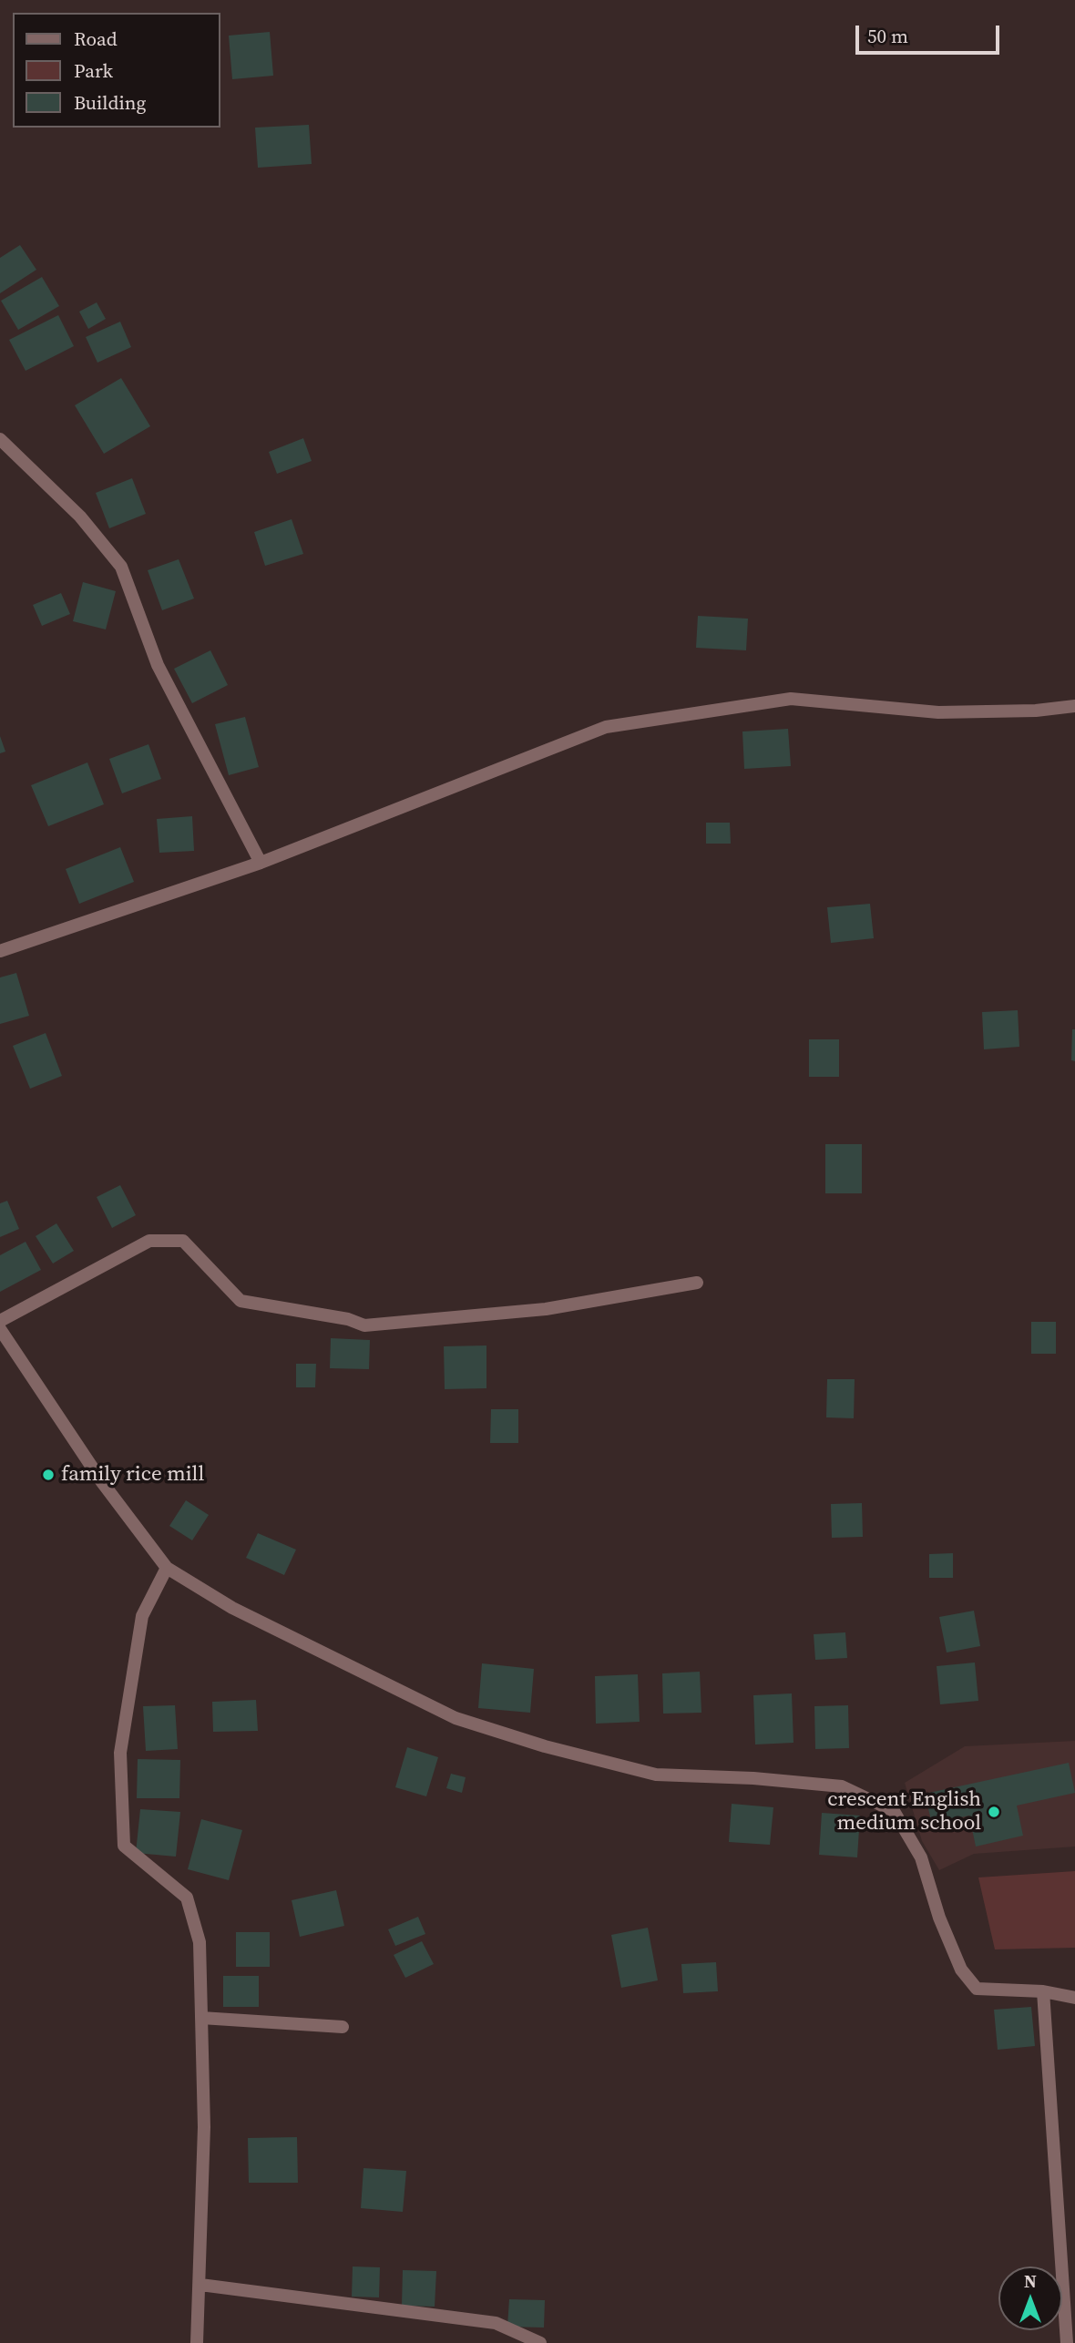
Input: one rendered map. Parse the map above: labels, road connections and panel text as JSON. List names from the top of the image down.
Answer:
{
  "places": ["family rice mill", "crescent English medium school"],
  "legend": ["Road", "Park", "Building"],
  "scale_bar": "50 m",
  "north": "top"
}
